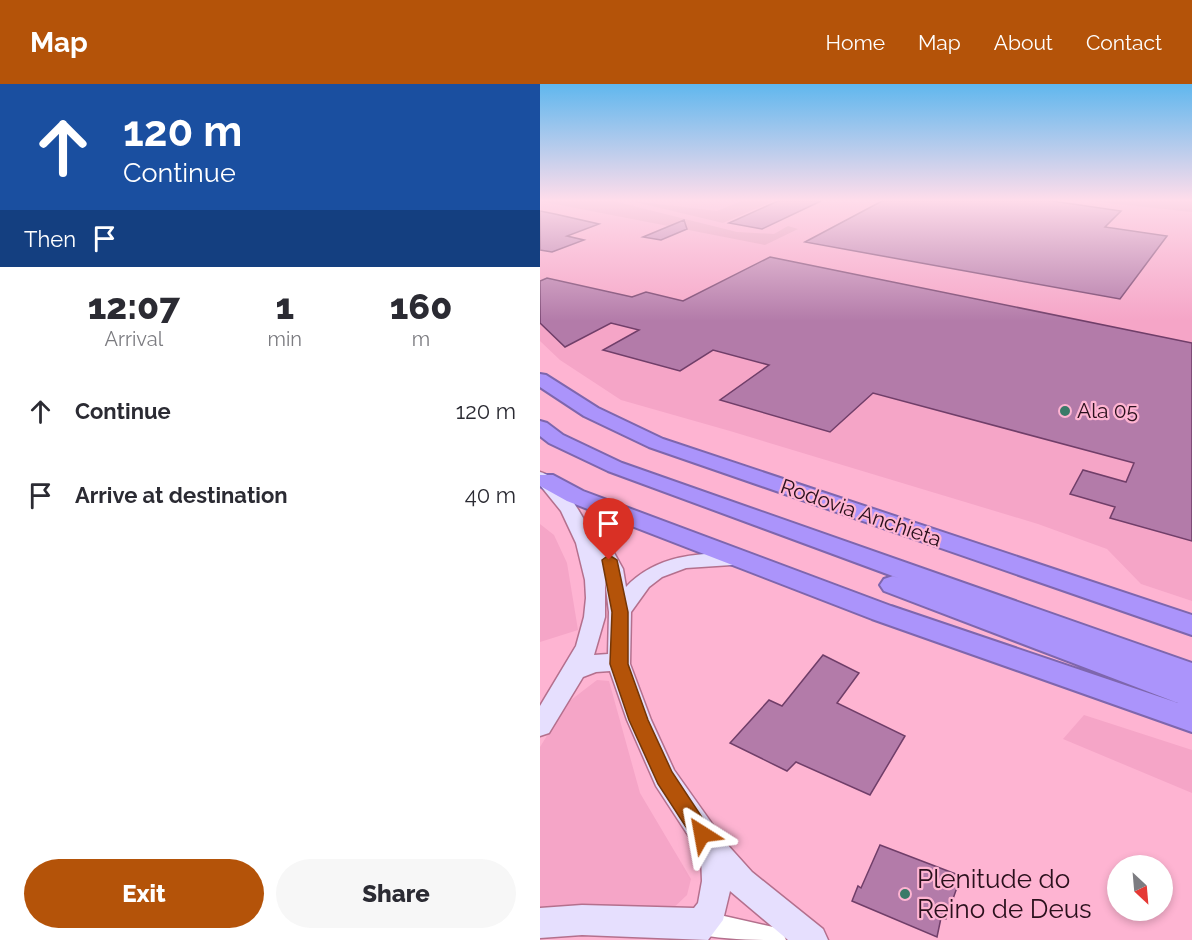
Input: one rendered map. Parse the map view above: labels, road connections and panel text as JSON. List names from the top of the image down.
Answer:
{
  "streets": {
    "highway": ["Rodovia Anchieta"]
  },
  "places": ["Ala 05", "Plenitude do Reino de Deus"],
  "north": "bottom right",
  "page": {
    "header": "Map",
    "nav": [
      "Home",
      "Map",
      "About",
      "Contact"
    ],
    "turn": ["120 m", "Continue"],
    "then": "Then",
    "eta": [
      "12:07",
      "Arrival",
      "1",
      "min",
      "160",
      "m"
    ],
    "list": [
      {
        "name": "Continue",
        "value": "120 m"
      },
      {
        "name": "Arrive at destination",
        "value": "40 m"
      }
    ],
    "buttons": ["Exit", "Share"]
  }
}
